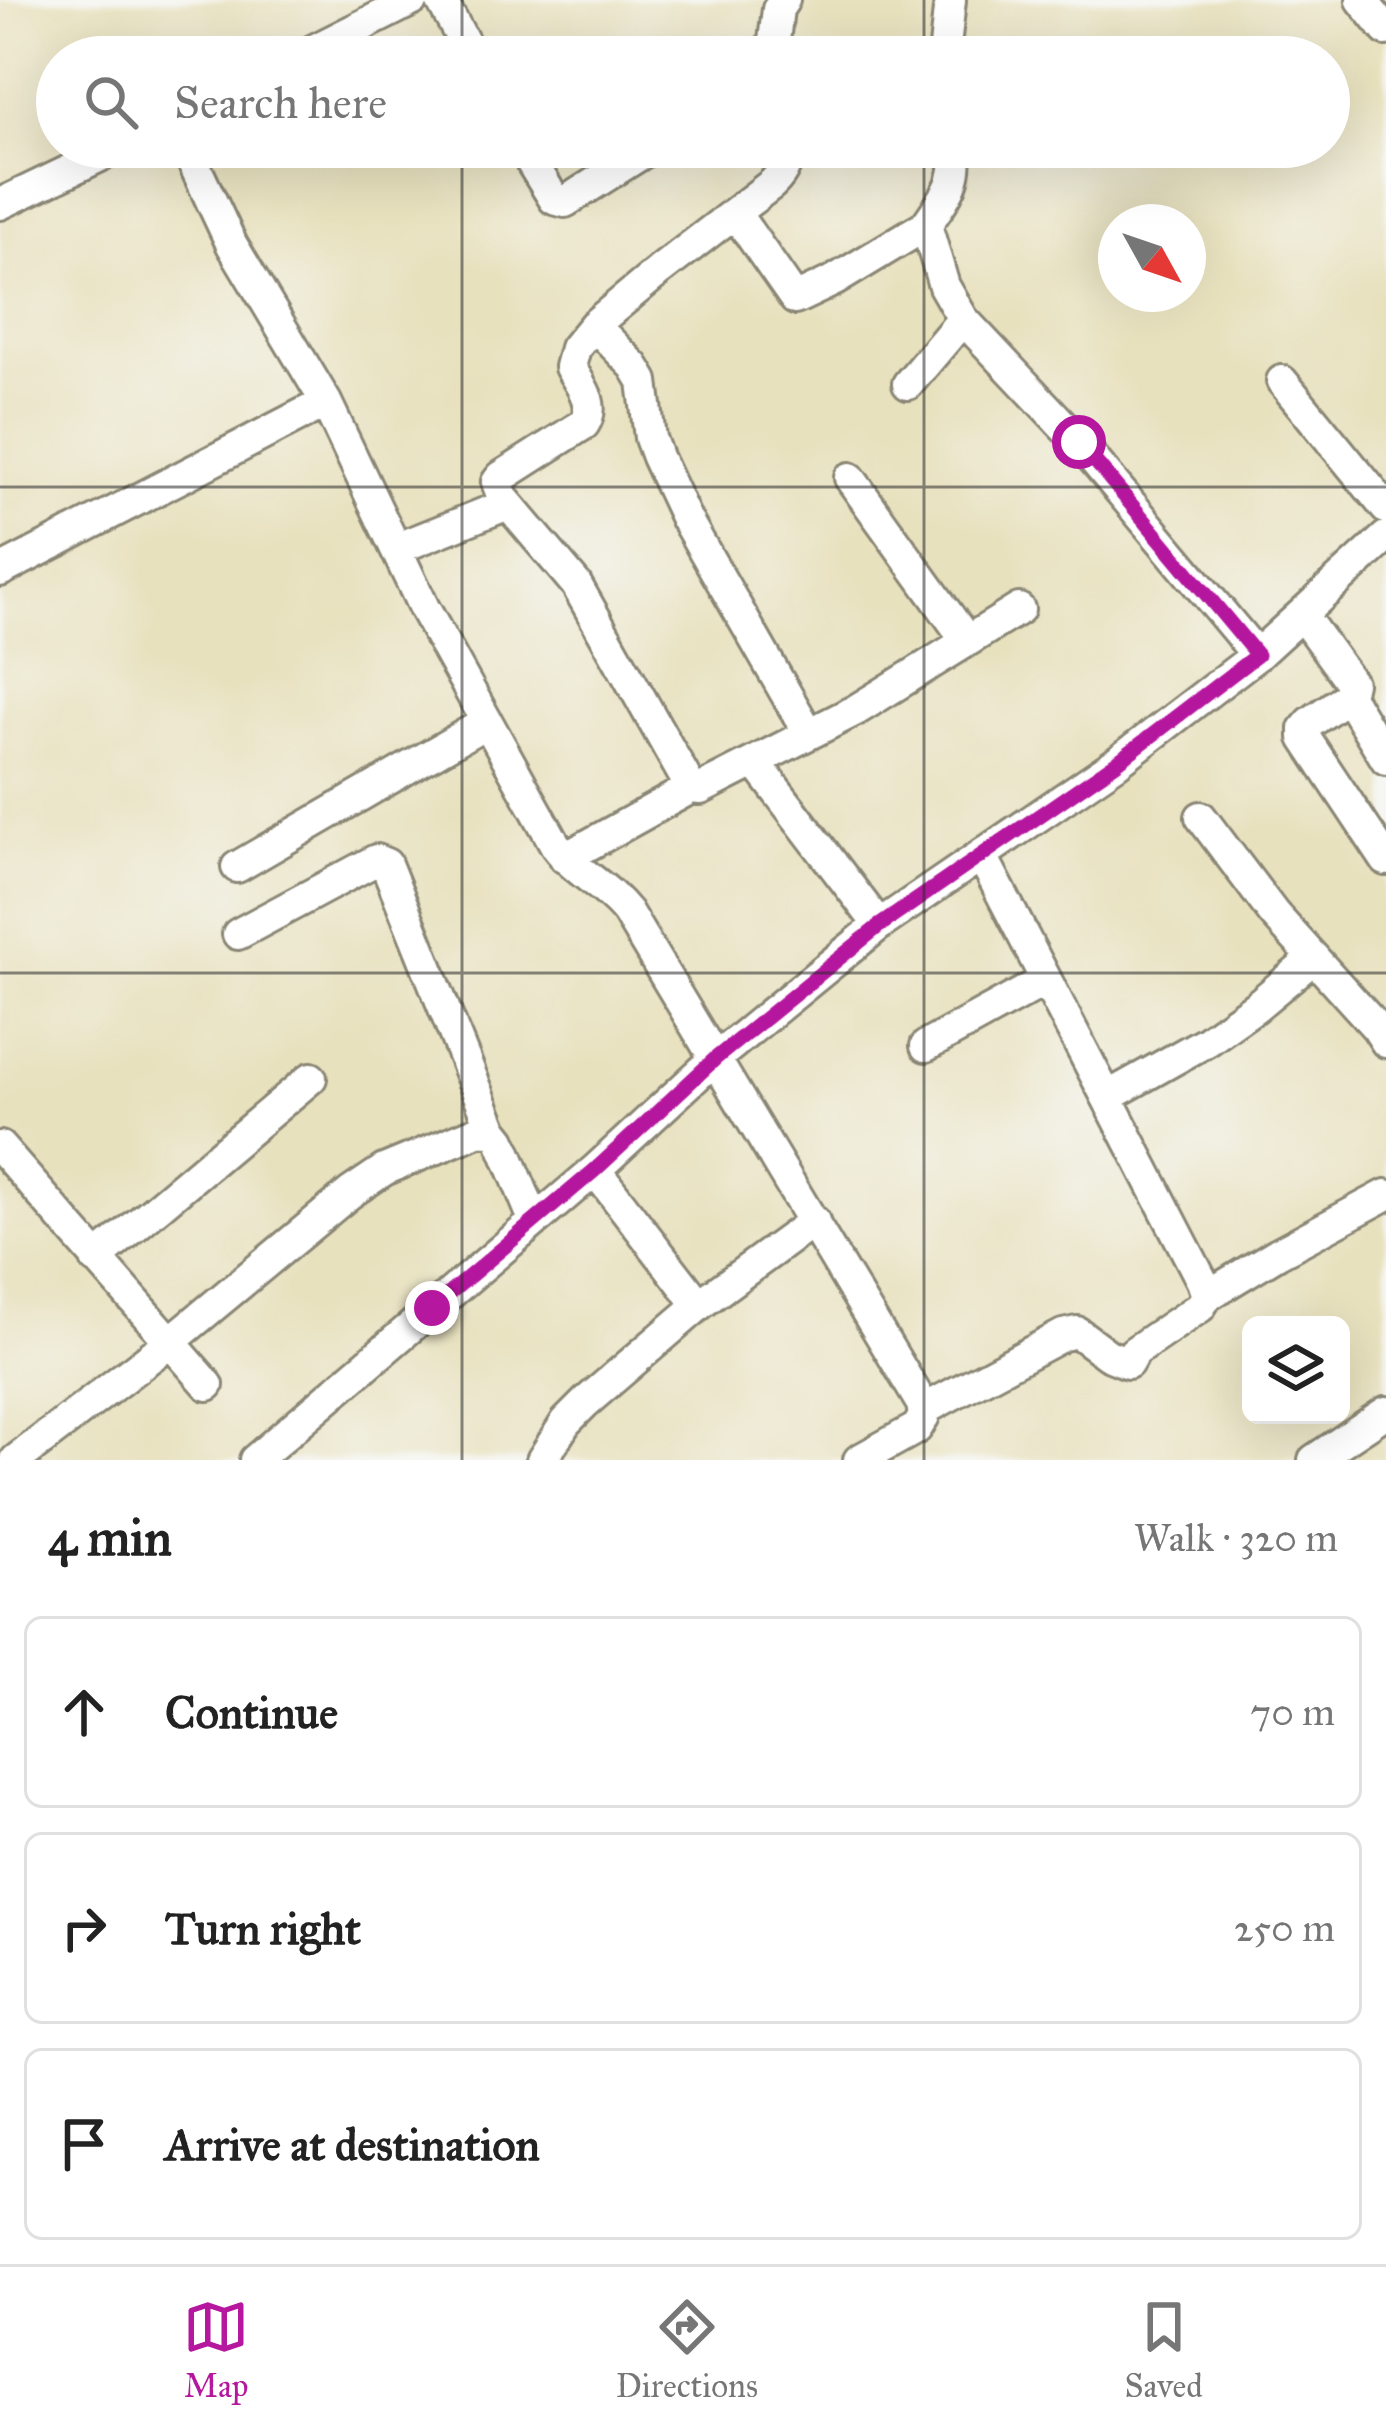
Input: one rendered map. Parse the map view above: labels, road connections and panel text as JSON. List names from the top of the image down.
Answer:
{
  "north": "bottom right",
  "page": {
    "search": "Search here",
    "heading": ["4 min", "Walk · 320 m"],
    "list": [
      ["Continue", "70 m"],
      ["Turn right", "250 m"],
      "Arrive at destination"
    ],
    "nav": ["Map", "Directions", "Saved"]
  }
}
